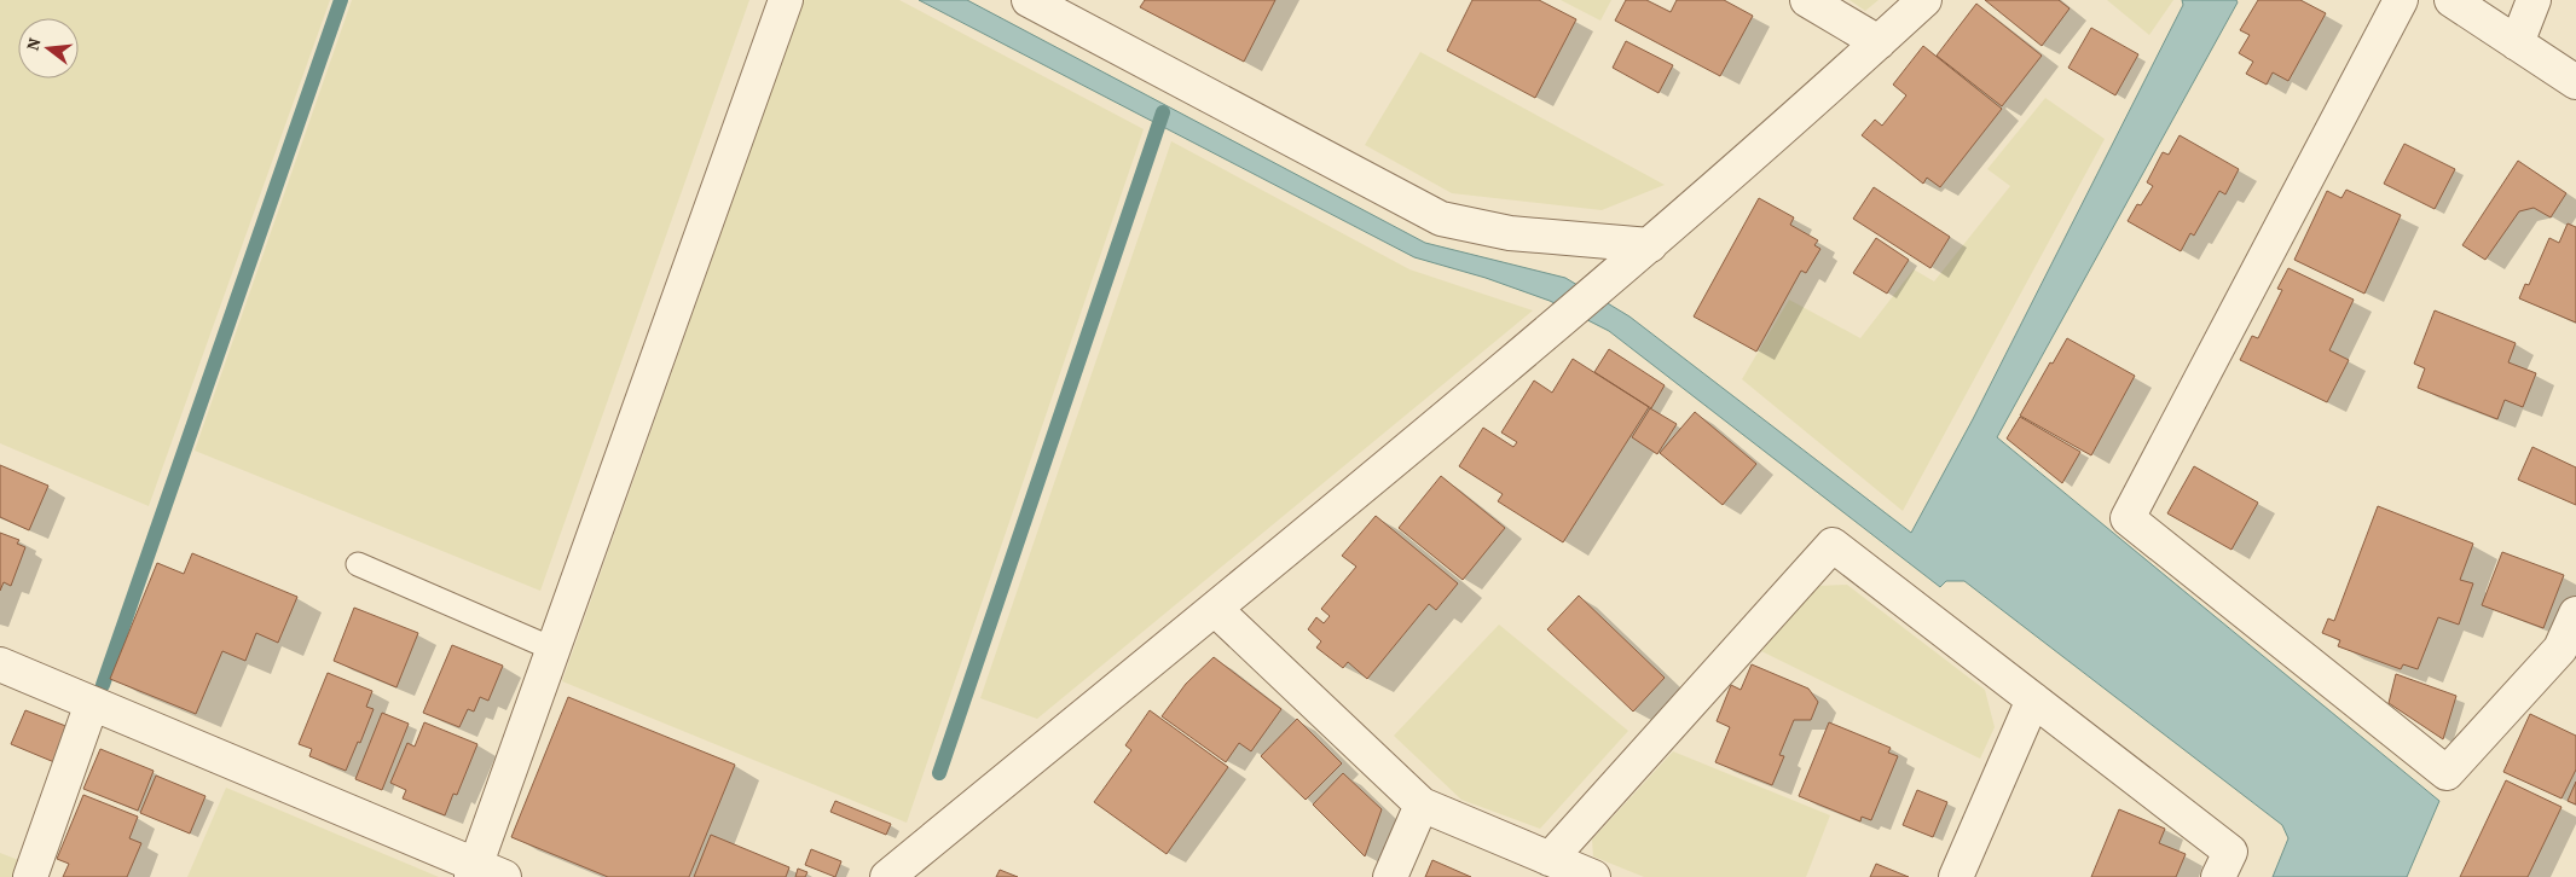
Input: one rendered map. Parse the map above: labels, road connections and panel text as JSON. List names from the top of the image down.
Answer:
{
  "north": "left"
}
